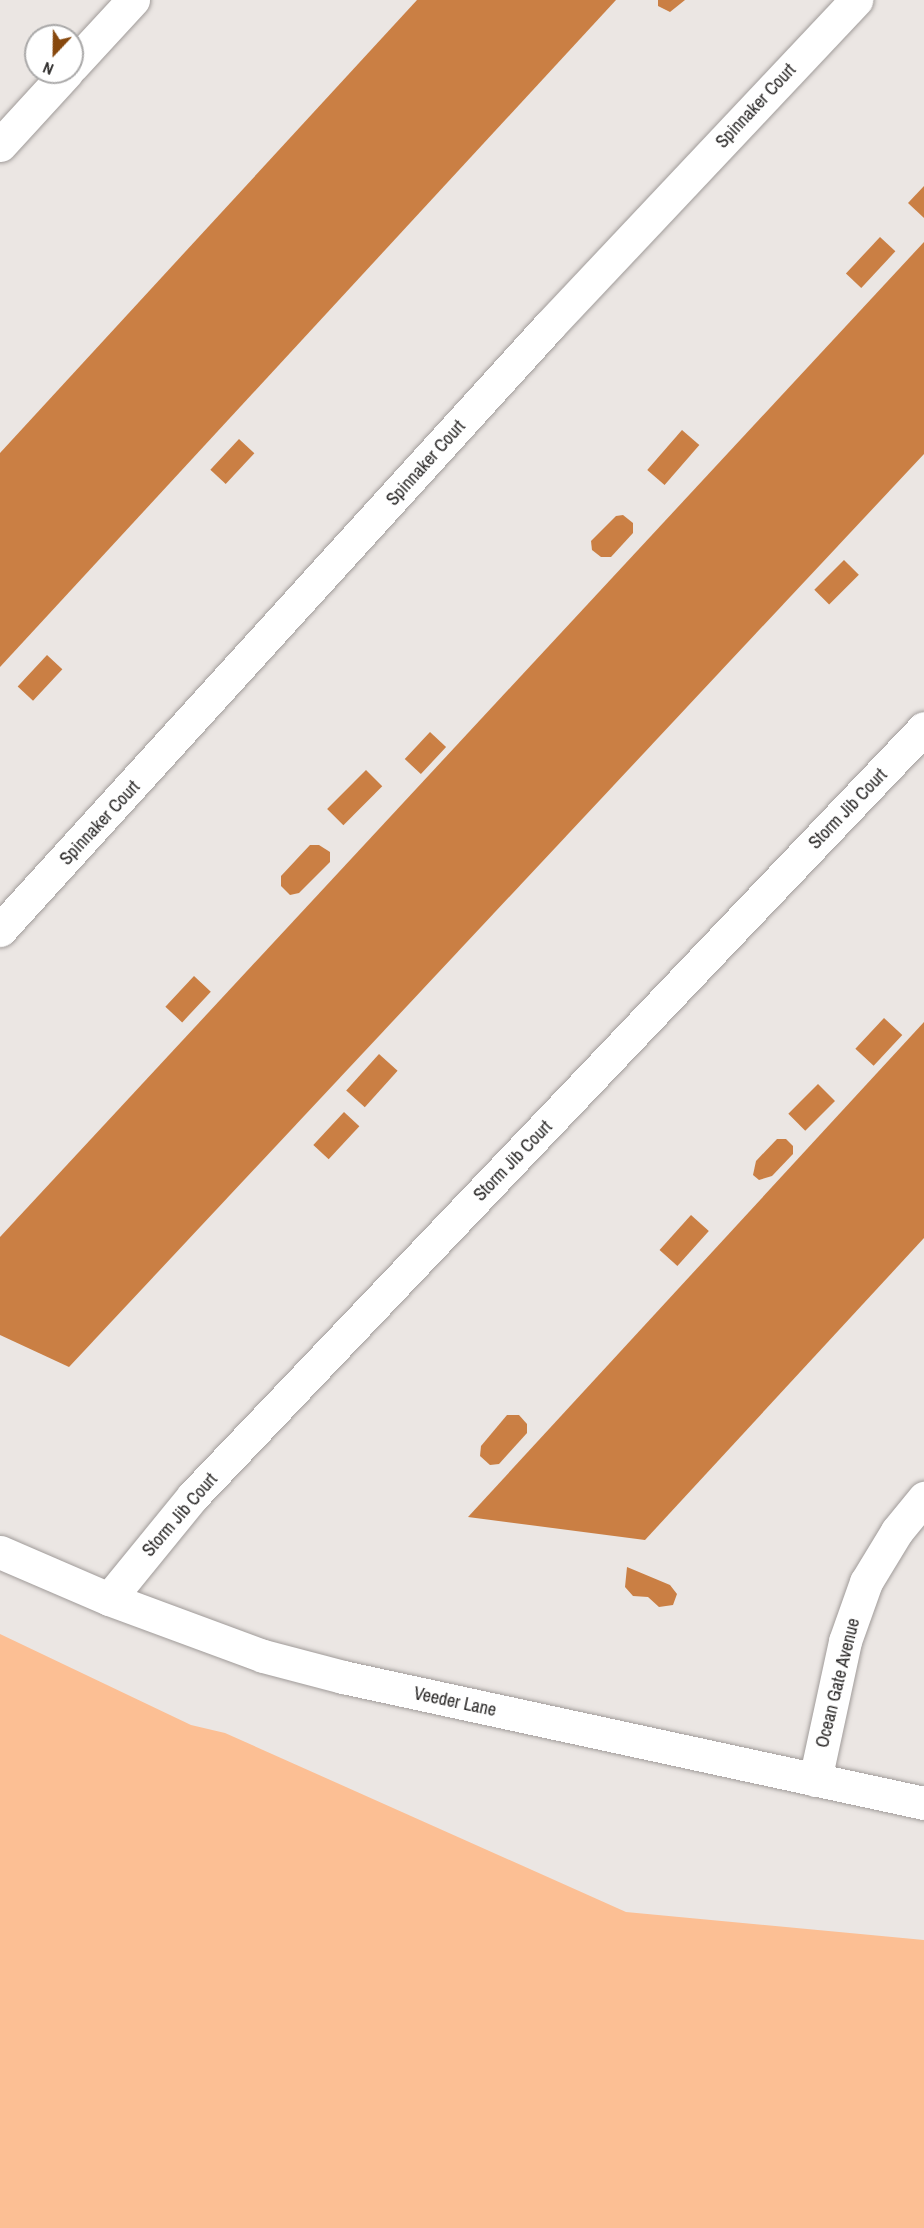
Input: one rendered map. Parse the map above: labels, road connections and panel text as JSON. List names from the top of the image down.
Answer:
{
  "streets": {
    "street": [
      "Spinnaker Court",
      "Storm Jib Court",
      "Ocean Gate Avenue",
      "Veeder Lane"
    ]
  },
  "crossings": [
    ["Storm Jib Court", "Veeder Lane"],
    ["Ocean Gate Avenue", "Veeder Lane"]
  ],
  "north": "bottom"
}
